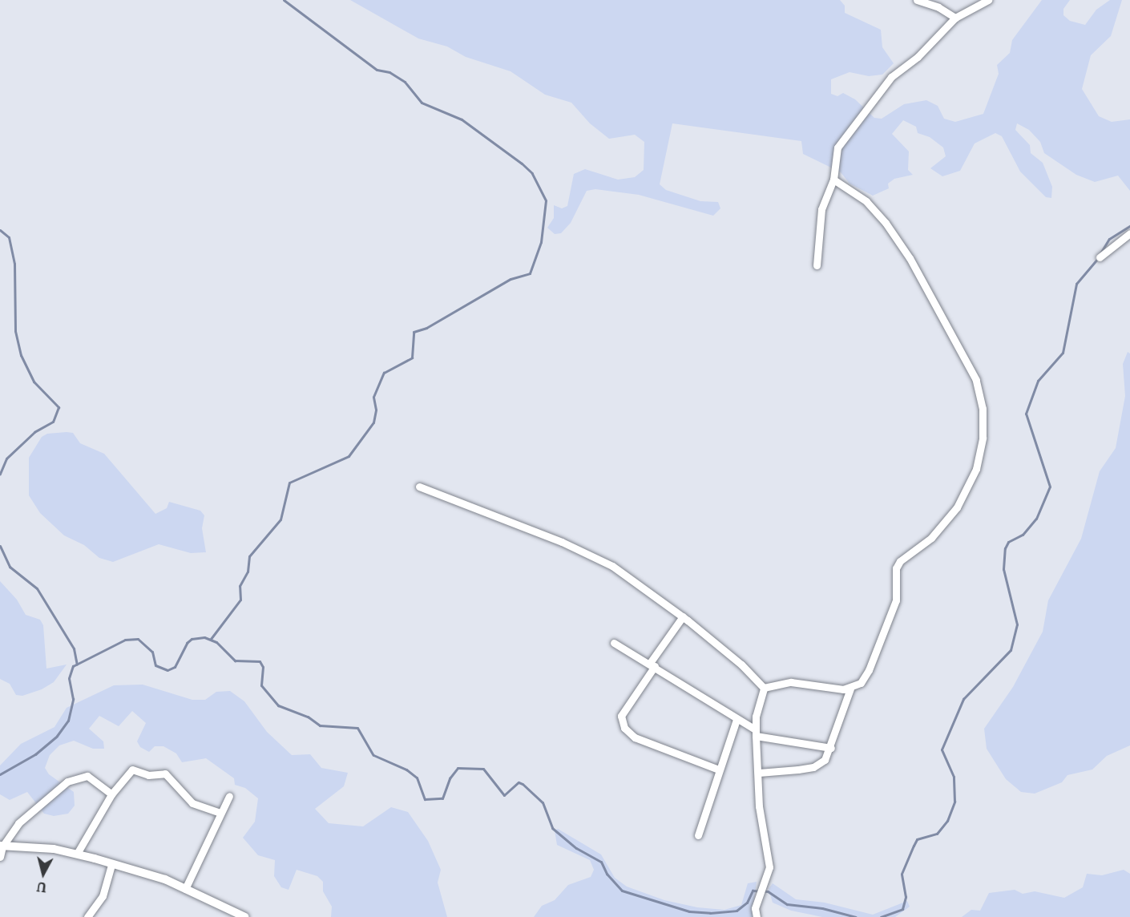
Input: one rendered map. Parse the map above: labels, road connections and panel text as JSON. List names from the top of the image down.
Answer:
{
  "north": "bottom"
}
